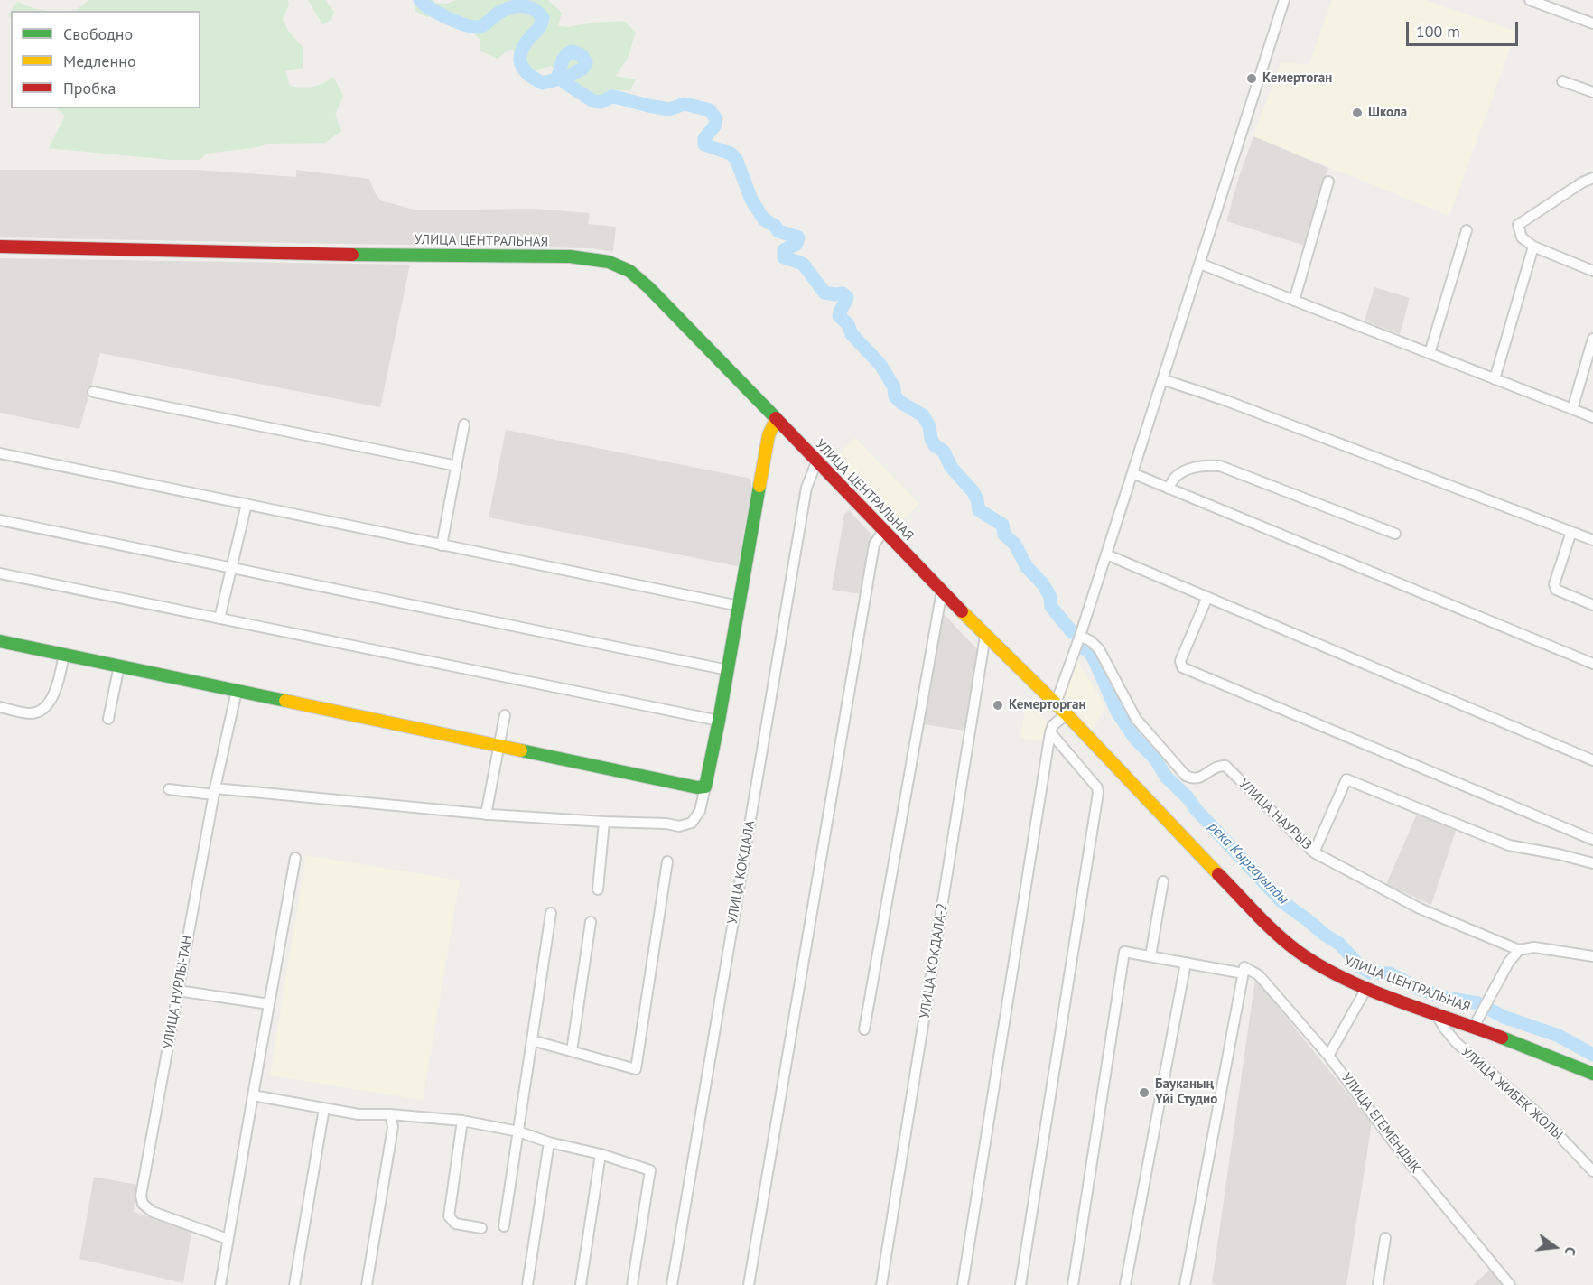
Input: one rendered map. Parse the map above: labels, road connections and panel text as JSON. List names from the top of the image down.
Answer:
{
  "streets": {
    "main road": ["УЛИЦА ЦЕНТРАЛЬНАЯ"],
    "street": [
      "УЛИЦА НАУРЫЗ",
      "УЛИЦА КОКДАЛА",
      "УЛИЦА КОКДАЛА-2",
      "УЛИЦА НУРЛЫ-ТАН",
      "УЛИЦА ЖИБЕК ЖОЛЫ",
      "УЛИЦА ЕГЕМЕНДЫК"
    ]
  },
  "crossings": [
    ["УЛИЦА ЦЕНТРАЛЬНАЯ", "УЛИЦА КОКДАЛА"],
    ["УЛИЦА ЦЕНТРАЛЬНАЯ", "УЛИЦА КОКДАЛА-2"],
    ["УЛИЦА ЦЕНТРАЛЬНАЯ", "УЛИЦА ЖИБЕК ЖОЛЫ"]
  ],
  "water": ["река Кыргауылды"],
  "places": [
    "Кемертоган",
    "Школа",
    "Кемерторган",
    "Бауканың Үйі Студио"
  ],
  "legend": ["Свободно", "Медленно", "Пробка"],
  "scale_bar": "100 m",
  "north": "right"
}
